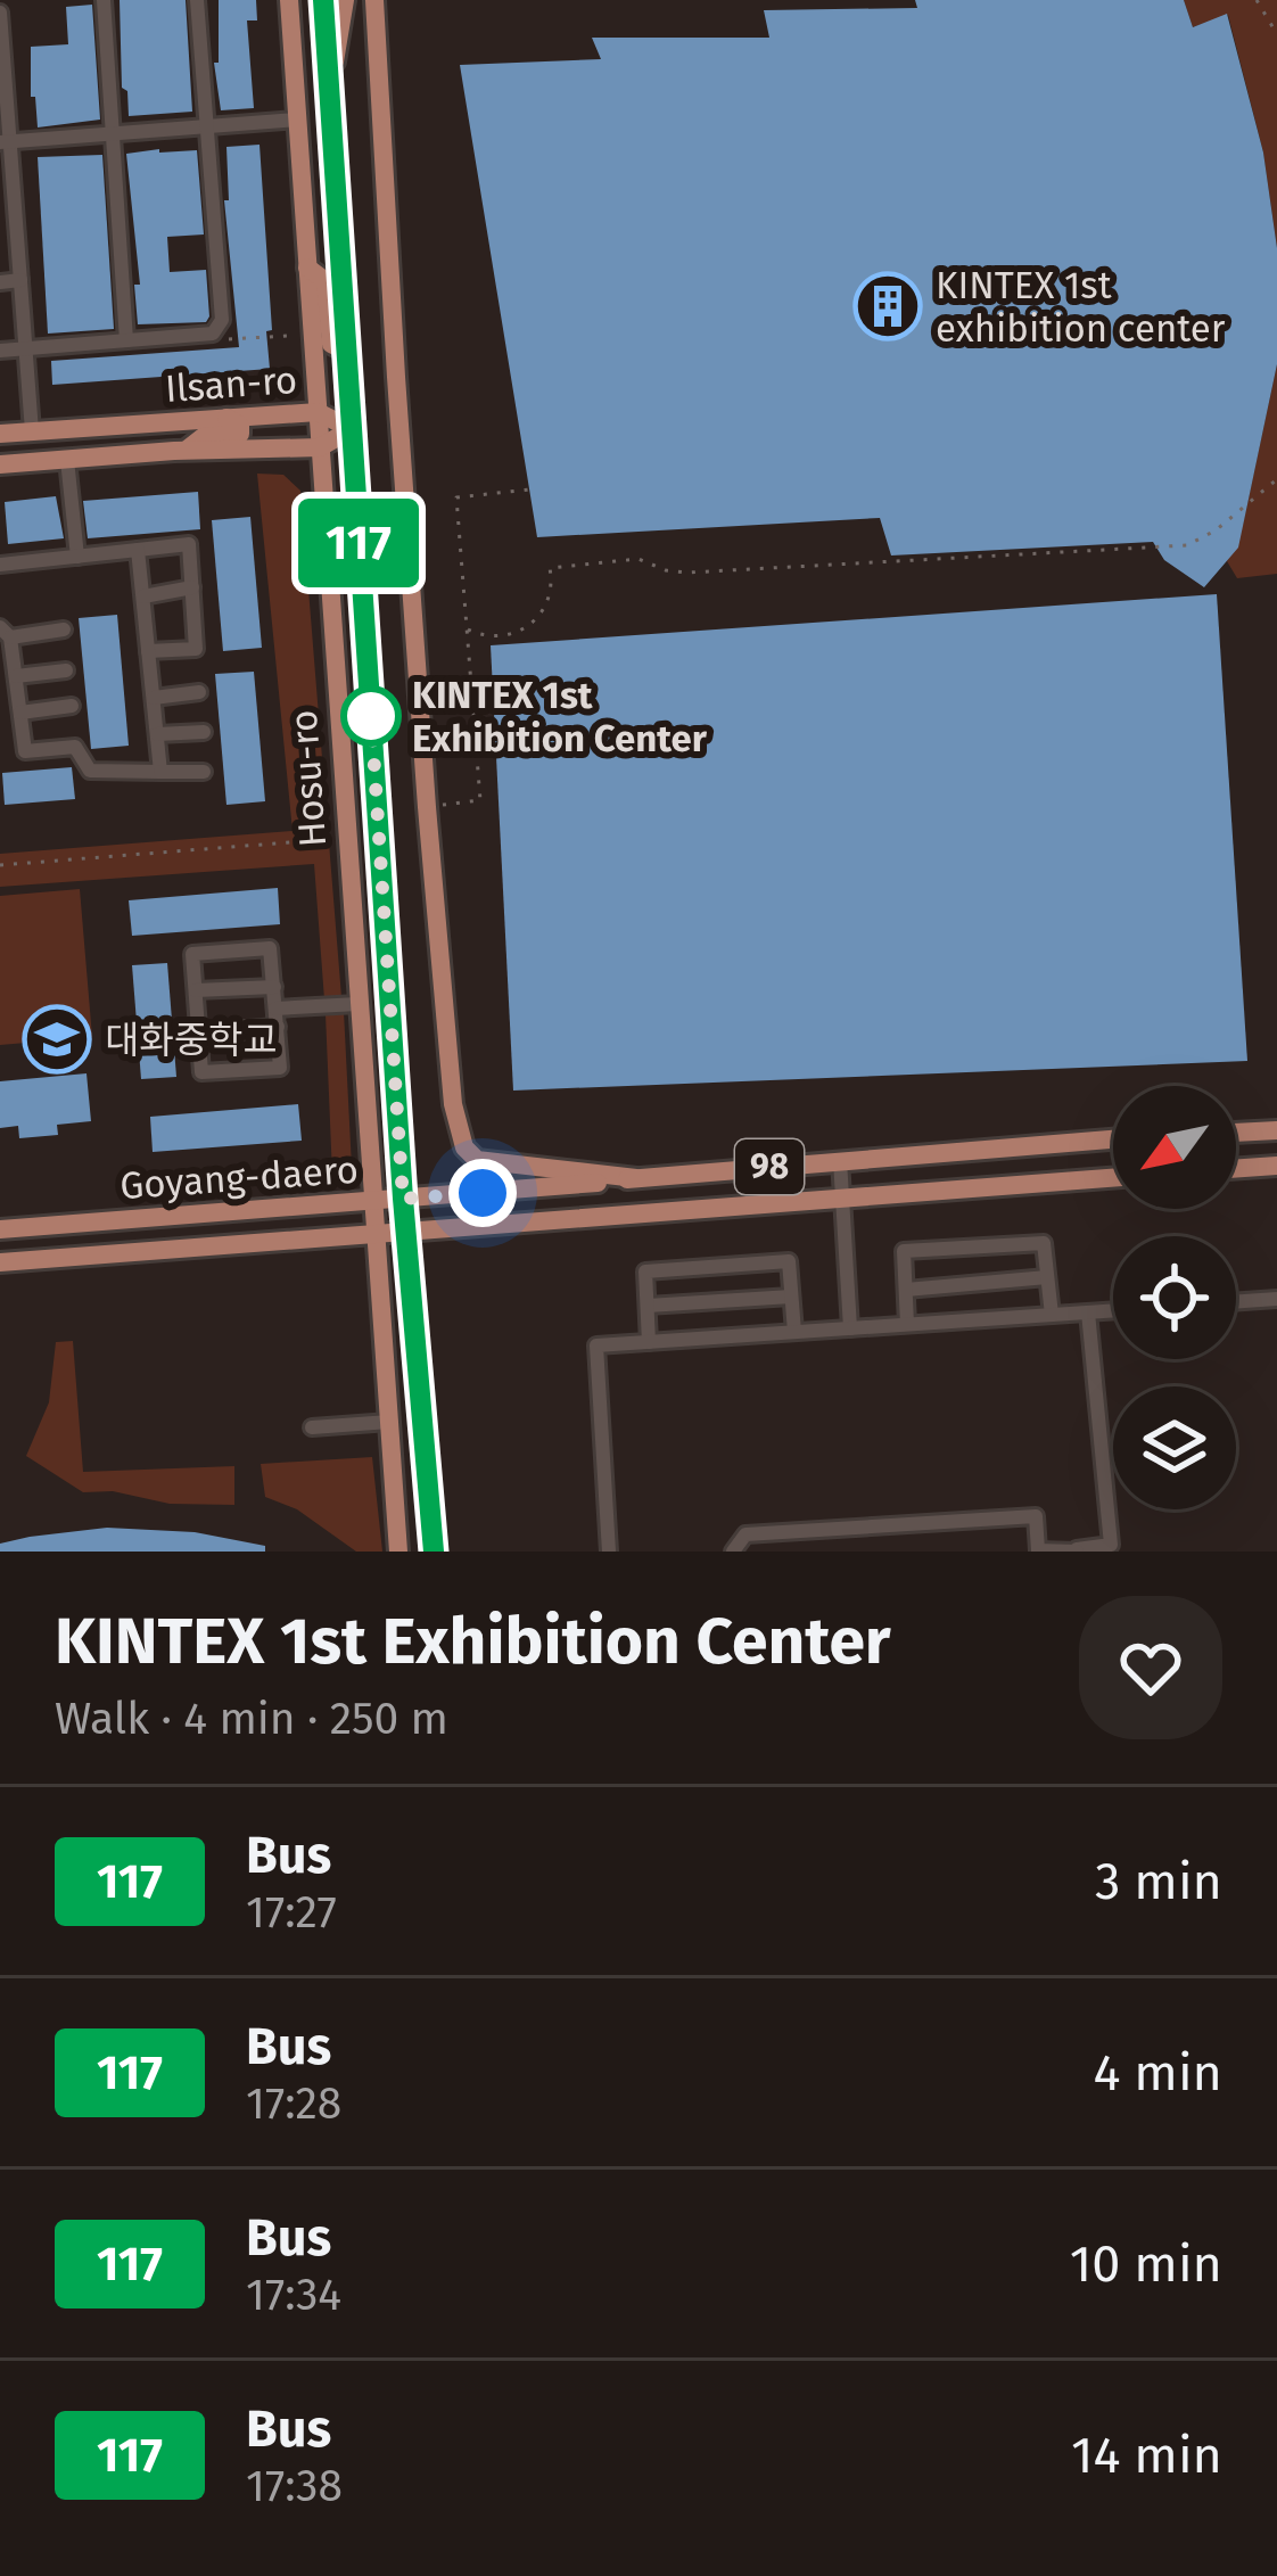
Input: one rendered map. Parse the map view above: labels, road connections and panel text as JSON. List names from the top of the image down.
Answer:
{
  "streets": {
    "main road": [
      "Ilsan-ro",
      "Hosu-ro",
      "98",
      "Goyang-daero"
    ]
  },
  "crossings": [
    ["Ilsan-ro", "Hosu-ro"],
    ["Hosu-ro", "Goyang-daero"]
  ],
  "places": {
    "building": ["KINTEX 1st exhibition center"],
    "other": ["KINTEX 1st Exhibition Center"],
    "school or university": ["대화중학교"]
  },
  "lines": ["bus line 117"],
  "north": "bottom left",
  "page": {
    "on_map": "117",
    "heading": ["KINTEX 1st Exhibition Center", "Walk · 4 min · 250 m"],
    "list": [
      {
        "mark": "117",
        "name": "Bus",
        "note": "17:27",
        "value": "3 min"
      },
      {
        "mark": "117",
        "name": "Bus",
        "note": "17:28",
        "value": "4 min"
      },
      {
        "mark": "117",
        "name": "Bus",
        "note": "17:34",
        "value": "10 min"
      },
      {
        "mark": "117",
        "name": "Bus",
        "note": "17:38",
        "value": "14 min"
      }
    ]
  }
}
